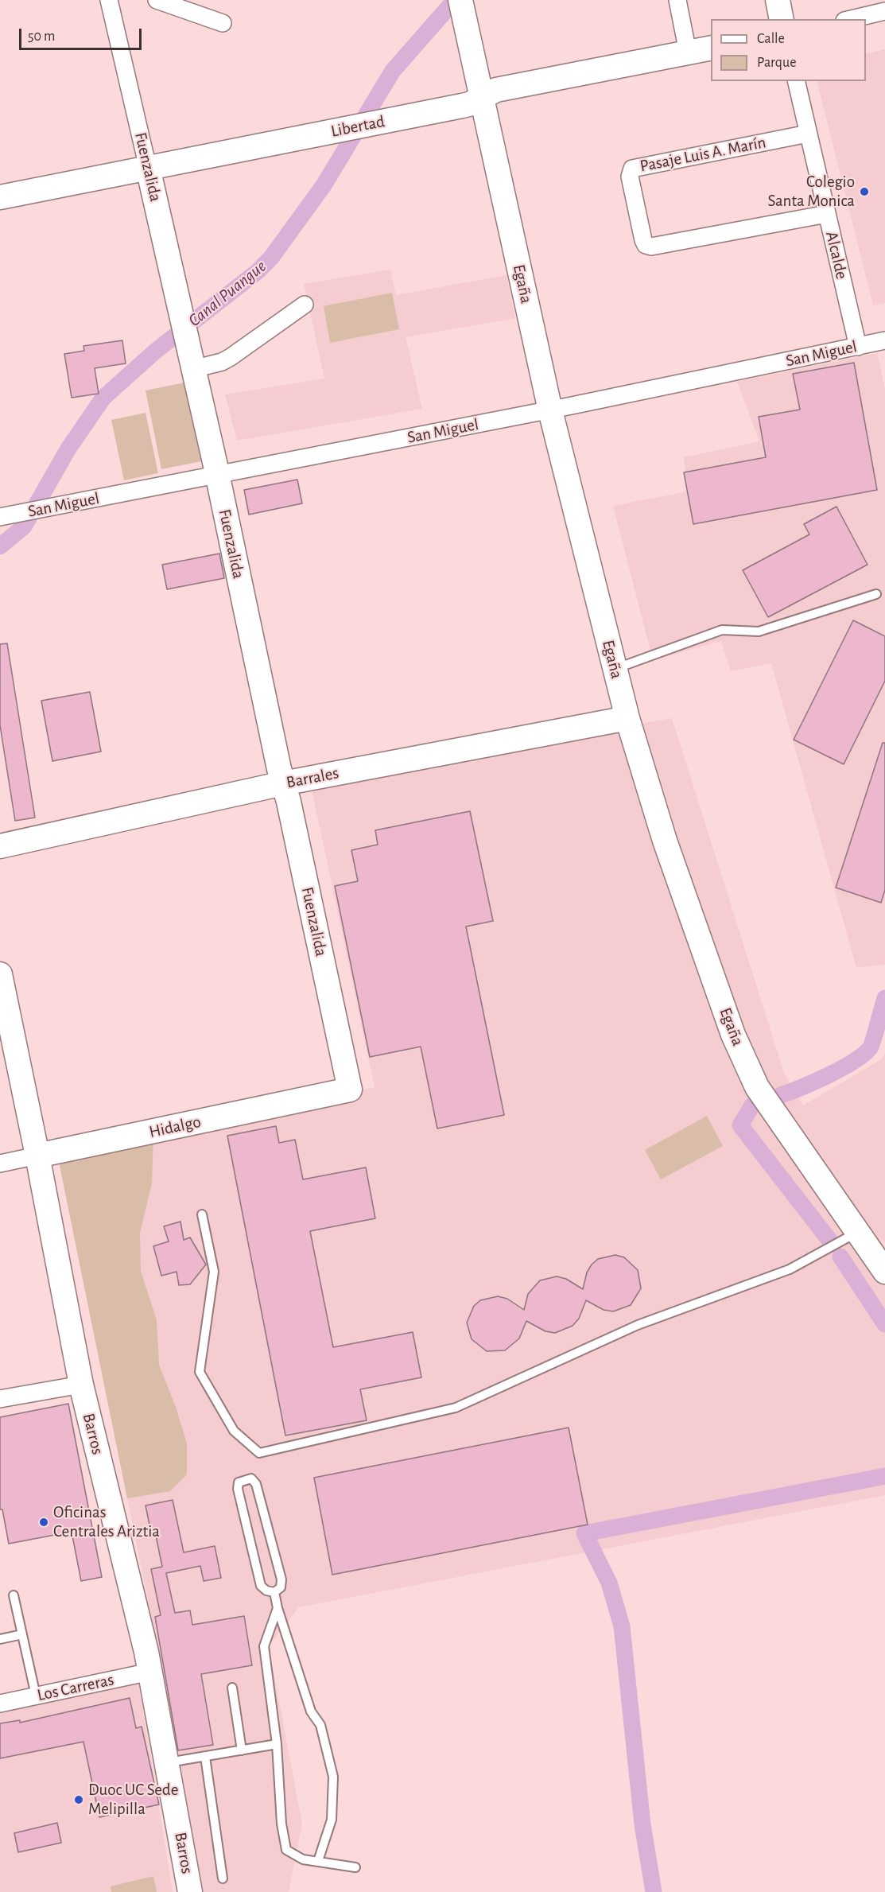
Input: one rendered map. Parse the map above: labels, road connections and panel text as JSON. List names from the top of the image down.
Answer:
{
  "streets": {
    "street": [
      "Libertad",
      "Pasaje Luis A. Marín",
      "Fuenzalida",
      "Alcalde",
      "Egaña",
      "San Miguel",
      "Barrales",
      "Hidalgo",
      "Barros",
      "Los Carreras"
    ]
  },
  "crossings": [
    ["Libertad", "Fuenzalida"],
    ["Libertad", "Egaña"],
    ["Pasaje Luis A. Marín", "Alcalde"],
    ["Fuenzalida", "San Miguel"],
    ["Fuenzalida", "Barrales"],
    ["Fuenzalida", "Hidalgo"],
    ["Alcalde", "San Miguel"],
    ["Egaña", "San Miguel"],
    ["Egaña", "Barrales"],
    ["Hidalgo", "Barros"],
    ["Barros", "Los Carreras"]
  ],
  "water": ["Canal Puangue"],
  "places": ["Colegio Santa Monica", "Oficinas Centrales Ariztia", "Duoc UC Sede Melipilla"],
  "legend": ["Calle", "Parque"],
  "scale_bar": "50 m"
}
